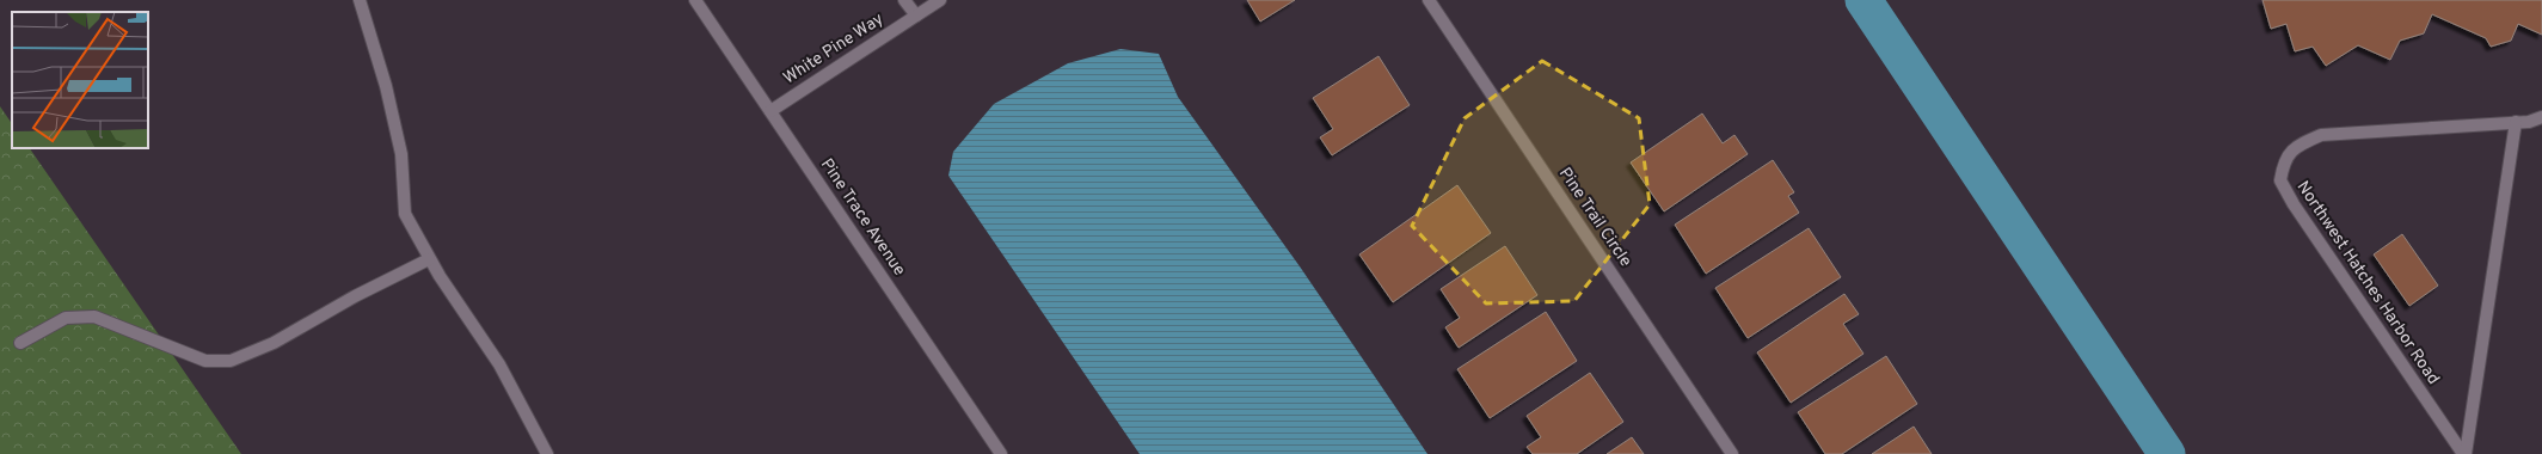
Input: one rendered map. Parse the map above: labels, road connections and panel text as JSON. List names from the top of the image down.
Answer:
{
  "streets": {
    "street": [
      "White Pine Way",
      "Pine Trace Avenue",
      "Pine Trail Circle",
      "Northwest Hatches Harbor Road"
    ]
  },
  "crossings": [
    ["White Pine Way", "Pine Trace Avenue"]
  ]
}
